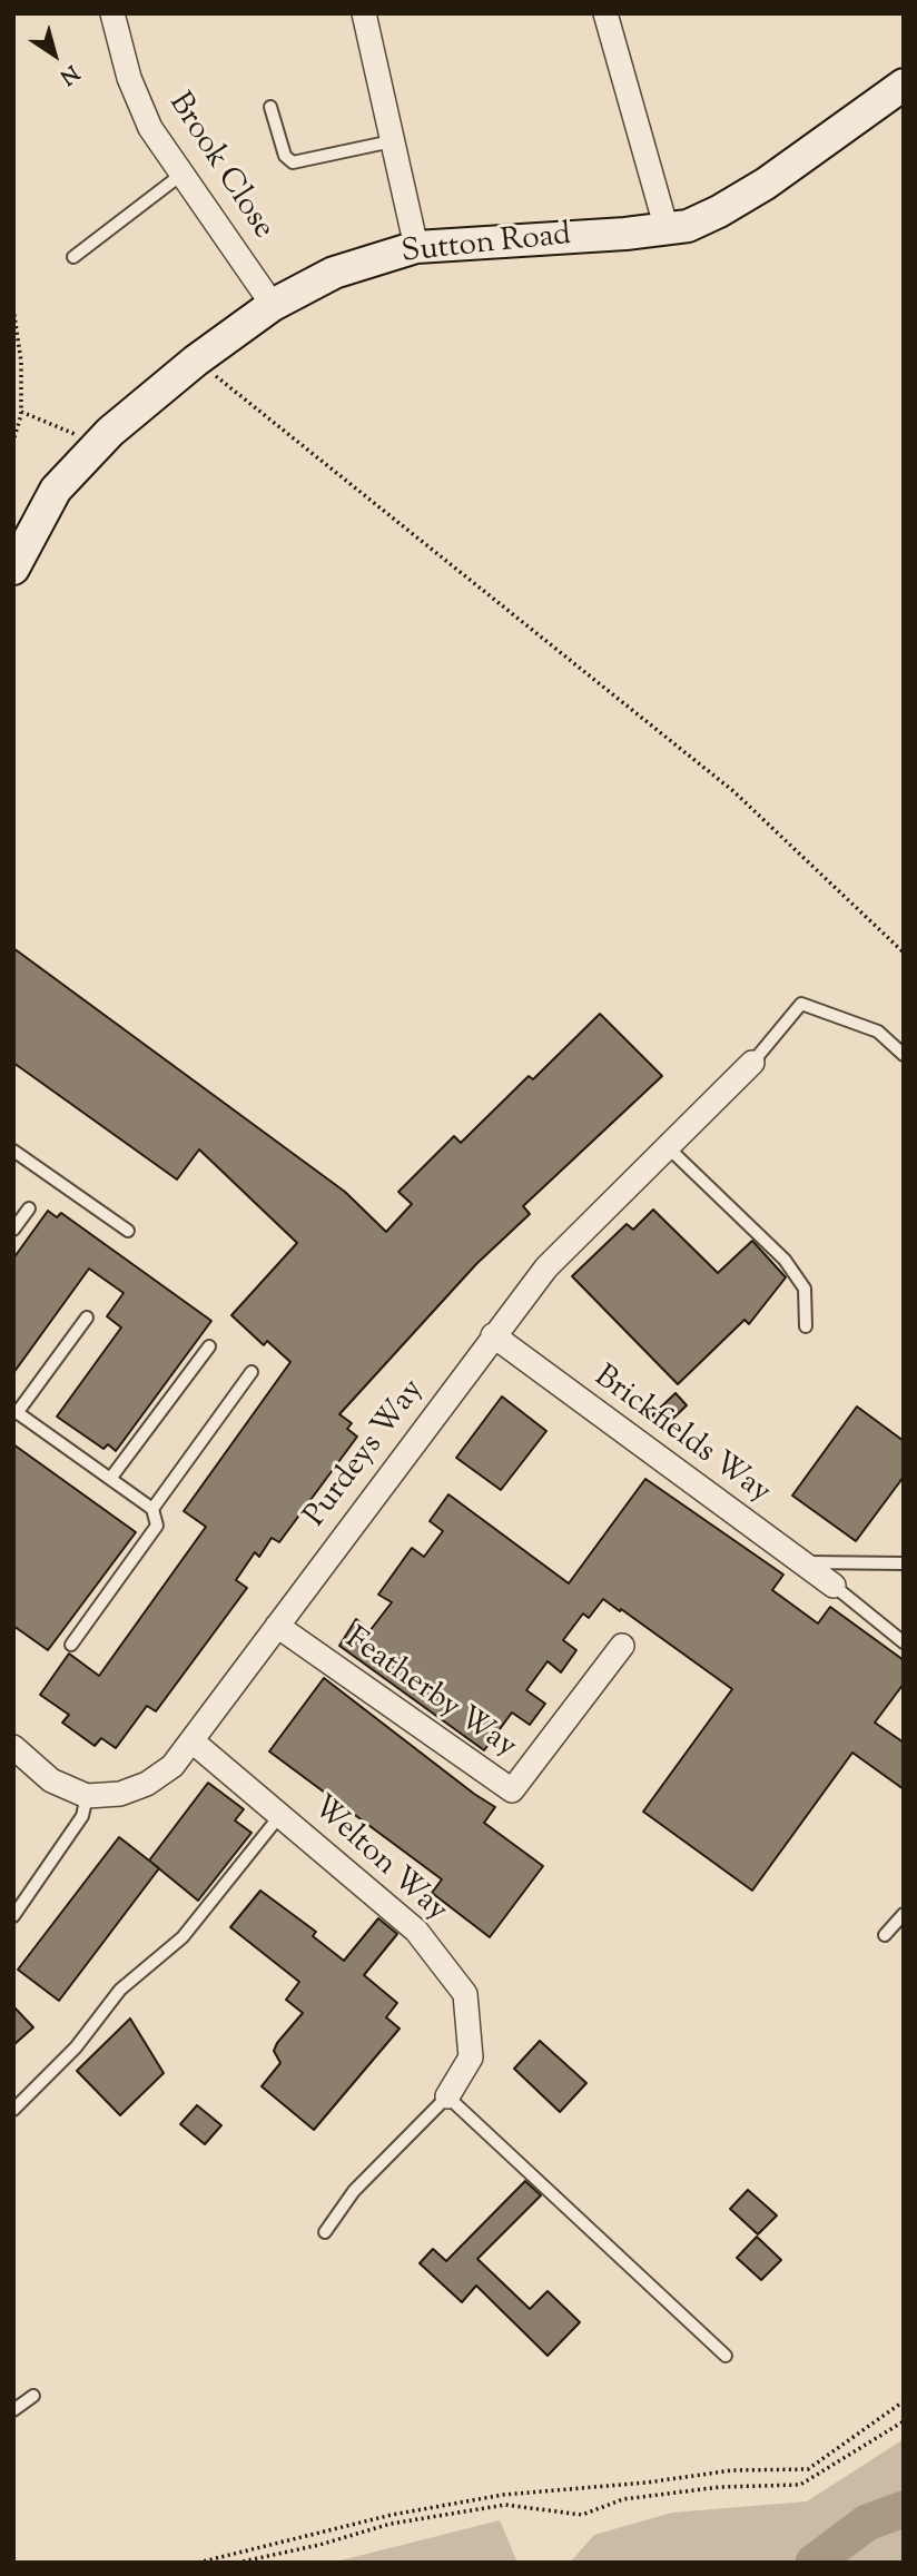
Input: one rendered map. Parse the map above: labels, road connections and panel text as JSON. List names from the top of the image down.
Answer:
{
  "streets": {
    "street": [
      "Brook Close",
      "Sutton Road",
      "Brickfields Way",
      "Purdeys Way",
      "Featherby Way",
      "Welton Way"
    ]
  },
  "crossings": [
    ["Brook Close", "Sutton Road"],
    ["Brickfields Way", "Purdeys Way"],
    ["Purdeys Way", "Featherby Way"],
    ["Purdeys Way", "Welton Way"]
  ],
  "north": "bottom right"
}
